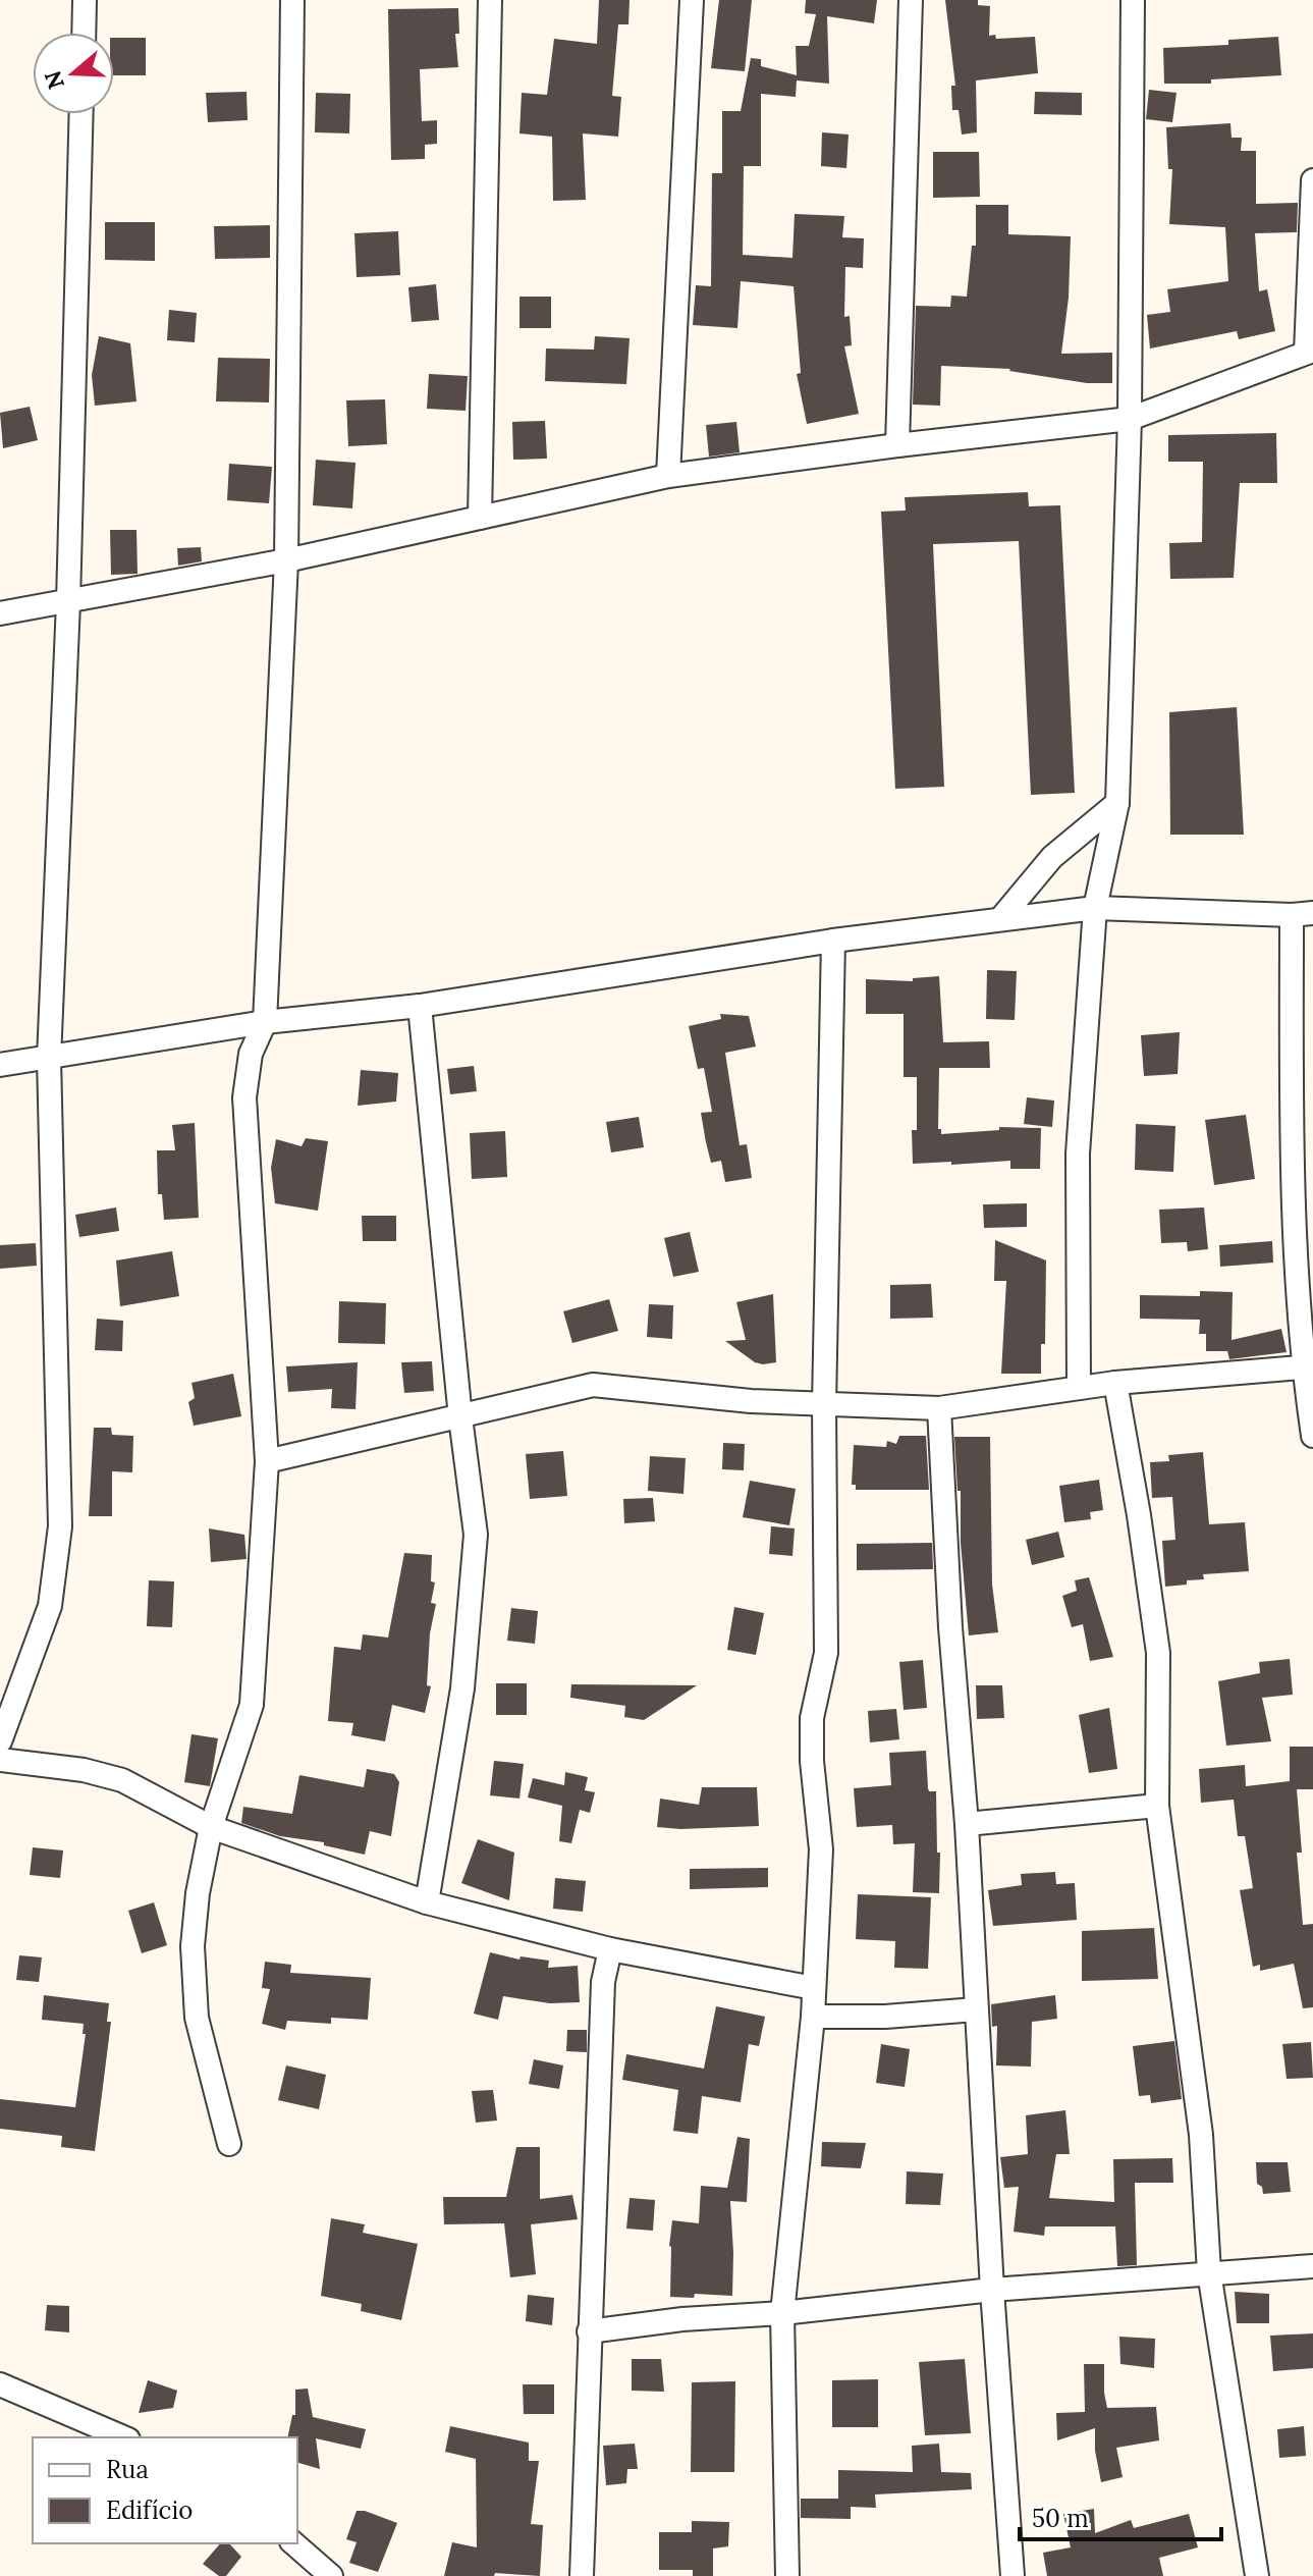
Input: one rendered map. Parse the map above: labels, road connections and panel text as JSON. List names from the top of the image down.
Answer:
{
  "legend": ["Rua", "Edifício"],
  "scale_bar": "50 m",
  "north": "left"
}
